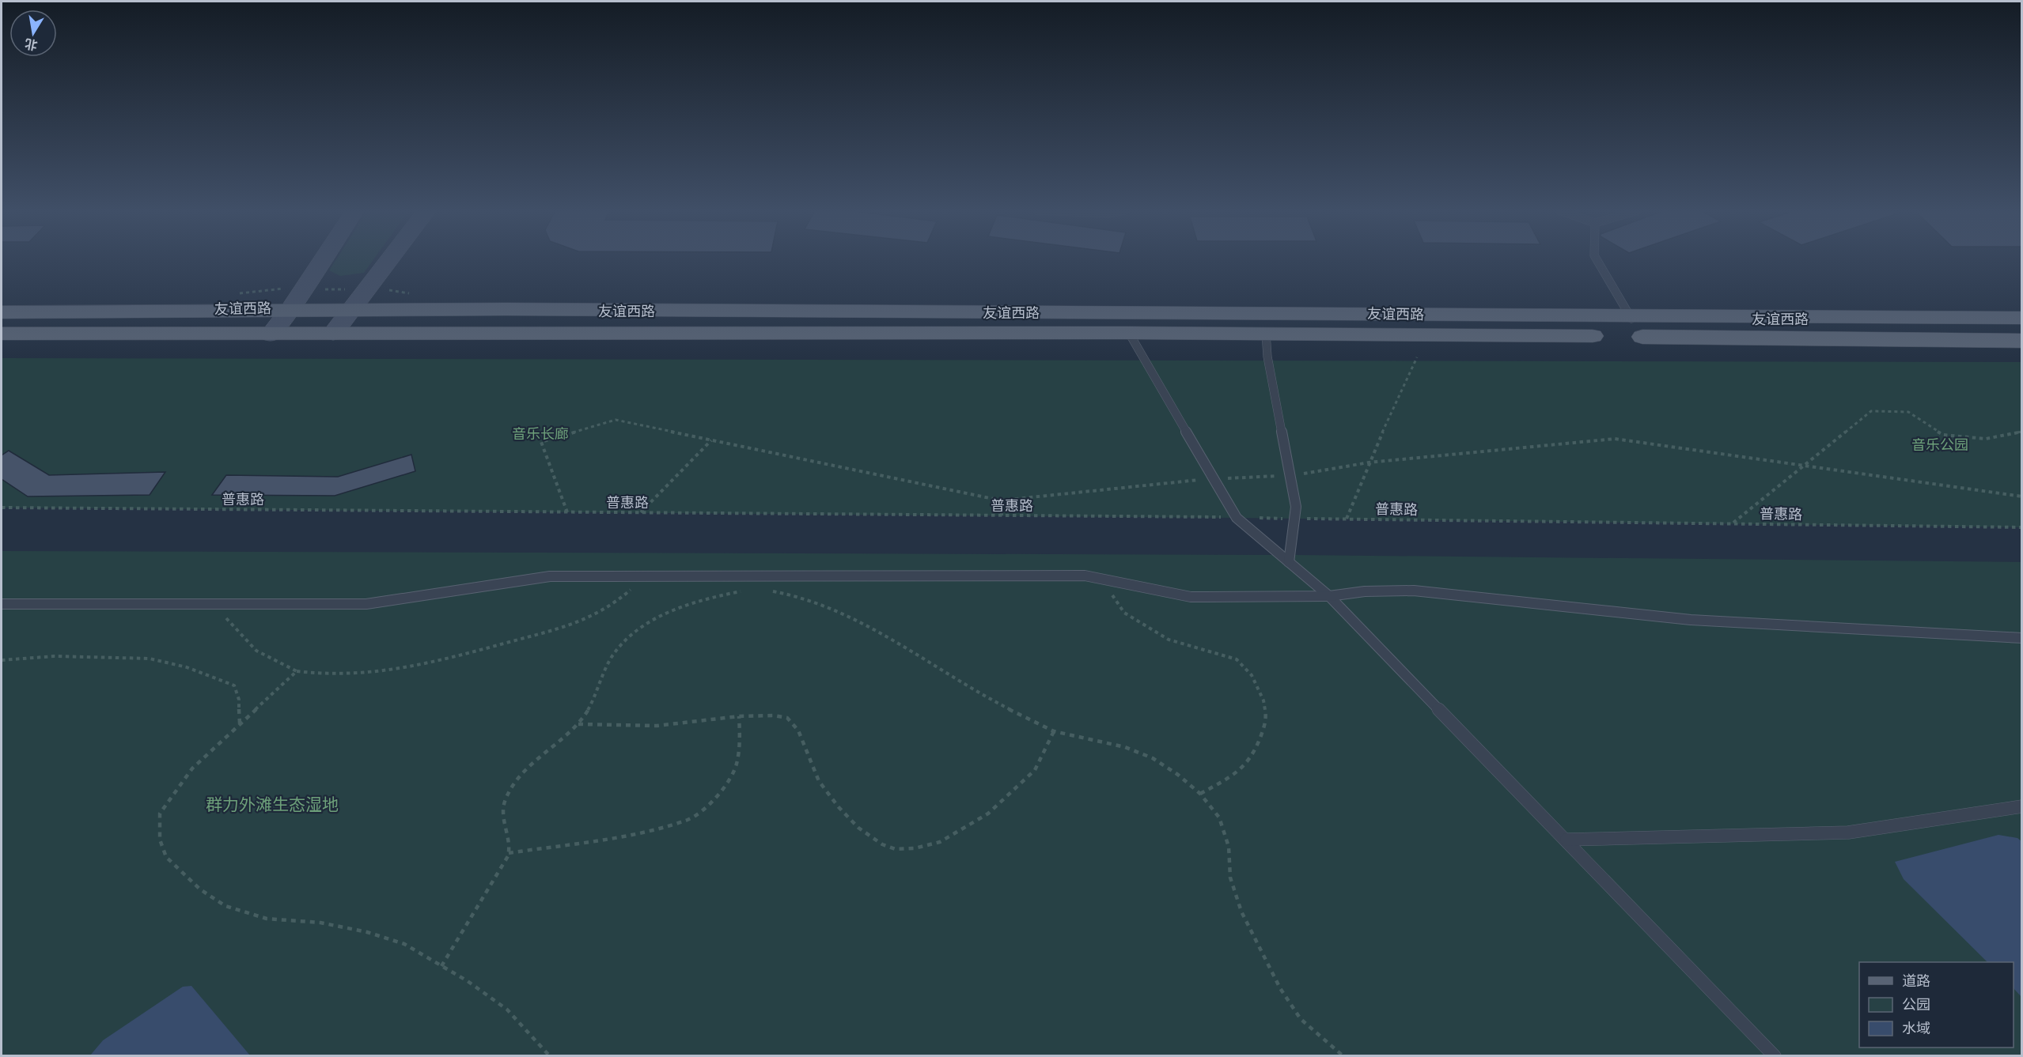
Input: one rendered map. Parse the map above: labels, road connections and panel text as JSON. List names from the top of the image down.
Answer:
{
  "streets": {
    "main road": ["友谊西路"],
    "path": ["普惠路"]
  },
  "parks": ["音乐长廊", "音乐公园", "群力外滩生态湿地"],
  "legend": ["道路", "公园", "水域"],
  "north": "bottom"
}
